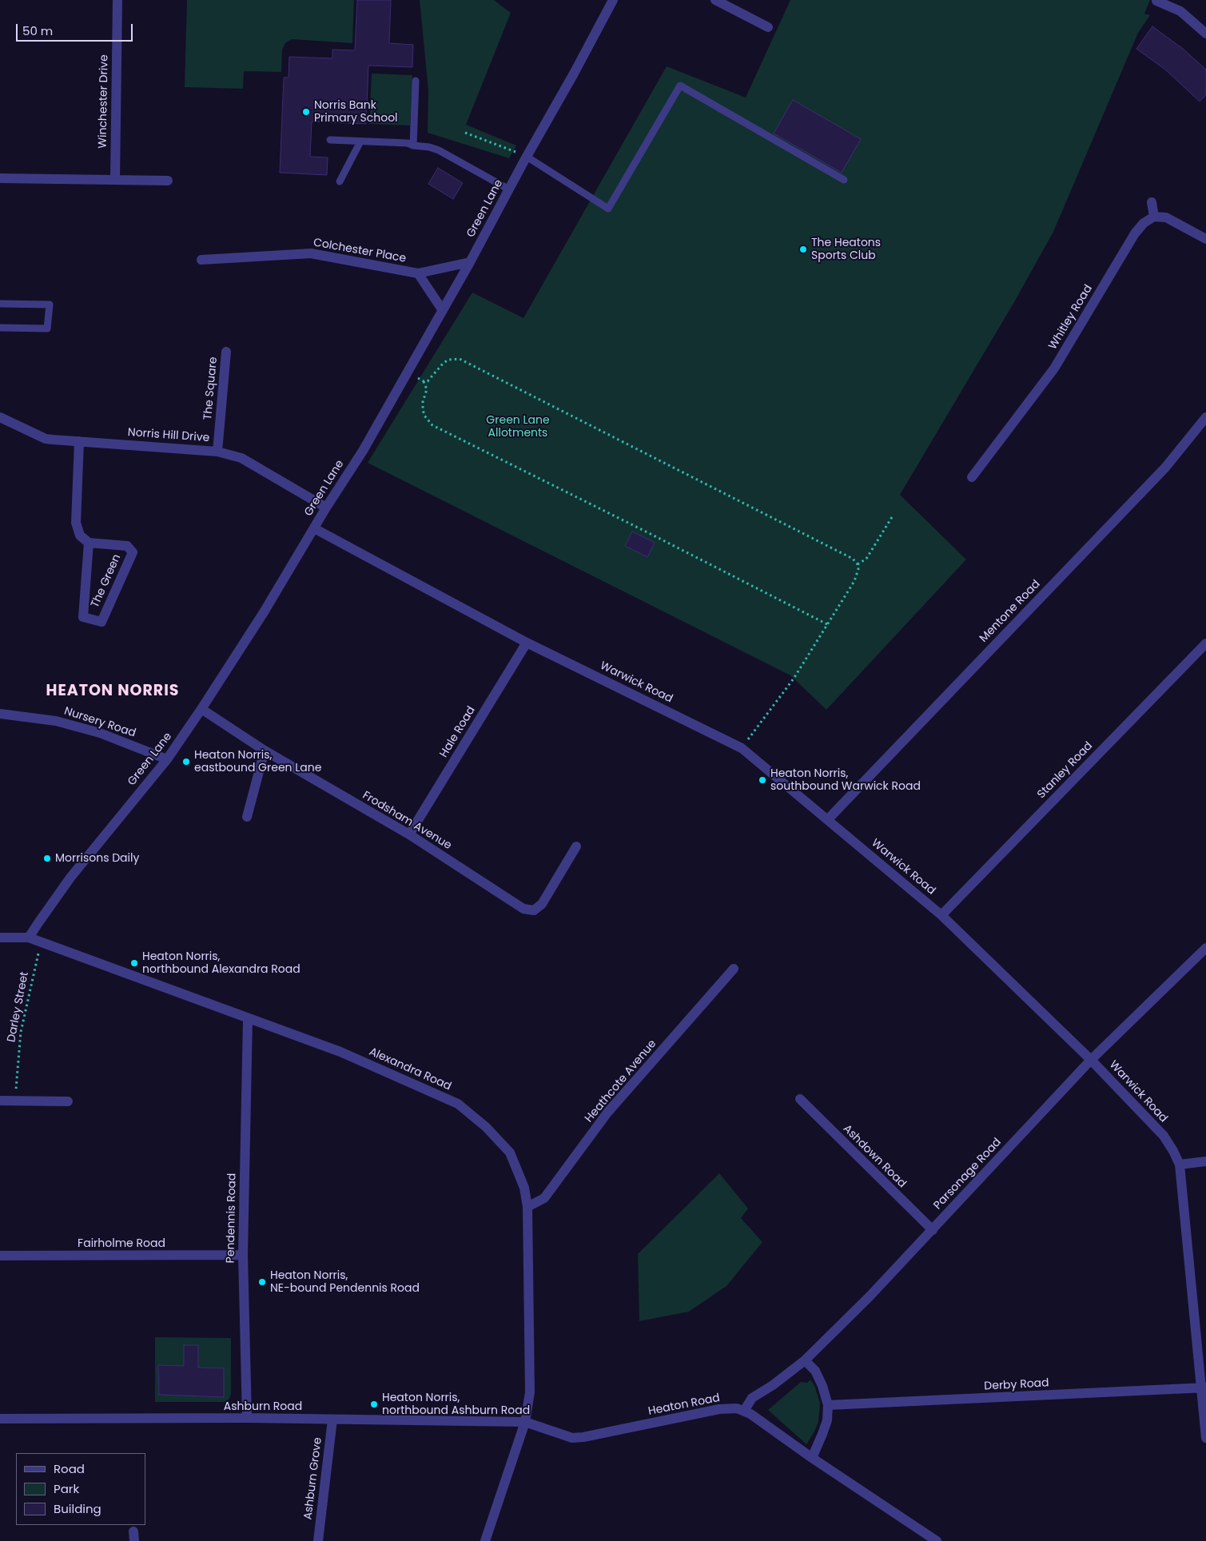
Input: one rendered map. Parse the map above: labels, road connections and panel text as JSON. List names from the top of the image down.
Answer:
{
  "streets": {
    "street": [
      "Winchester Drive",
      "Green Lane",
      "Colchester Place",
      "Whitley Road",
      "The Square",
      "Norris Hill Drive",
      "The Green",
      "Mentone Road",
      "Warwick Road",
      "Nursery Road",
      "Hale Road",
      "Stanley Road",
      "Frodsham Avenue",
      "Alexandra Road",
      "Heathcote Avenue",
      "Ashdown Road",
      "Parsonage Road",
      "Pendennis Road",
      "Fairholme Road",
      "Derby Road",
      "Heaton Road",
      "Ashburn Road",
      "Ashburn Grove"
    ],
    "path": ["Darley Street"]
  },
  "crossings": [
    ["Green Lane", "Colchester Place"],
    ["Green Lane", "Norris Hill Drive"],
    ["Green Lane", "Warwick Road"],
    ["Green Lane", "Nursery Road"],
    ["Green Lane", "Frodsham Avenue"],
    ["Green Lane", "Alexandra Road"],
    ["The Square", "Norris Hill Drive"],
    ["Mentone Road", "Warwick Road"],
    ["Warwick Road", "Hale Road"],
    ["Warwick Road", "Stanley Road"],
    ["Warwick Road", "Parsonage Road"],
    ["Warwick Road", "Derby Road"],
    ["Hale Road", "Frodsham Avenue"],
    ["Darley Street", "Alexandra Road"],
    ["Alexandra Road", "Heathcote Avenue"],
    ["Alexandra Road", "Pendennis Road"],
    ["Alexandra Road", "Heaton Road"],
    ["Alexandra Road", "Ashburn Road"],
    ["Ashdown Road", "Parsonage Road"],
    ["Parsonage Road", "Heaton Road"],
    ["Pendennis Road", "Fairholme Road"],
    ["Pendennis Road", "Ashburn Road"],
    ["Heaton Road", "Ashburn Road"],
    ["Ashburn Road", "Ashburn Grove"]
  ],
  "districts": ["HEATON NORRIS"],
  "parks": ["Green Lane Allotments"],
  "places": [
    "Norris Bank Primary School",
    "The Heatons Sports Club",
    "Heaton Norris, eastbound Green Lane",
    "Heaton Norris, southbound Warwick Road",
    "Morrisons Daily",
    "Heaton Norris, northbound Alexandra Road",
    "Heaton Norris, NE-bound Pendennis Road",
    "Heaton Norris, northbound Ashburn Road"
  ],
  "legend": ["Road", "Park", "Building"],
  "scale_bar": "50 m"
}
